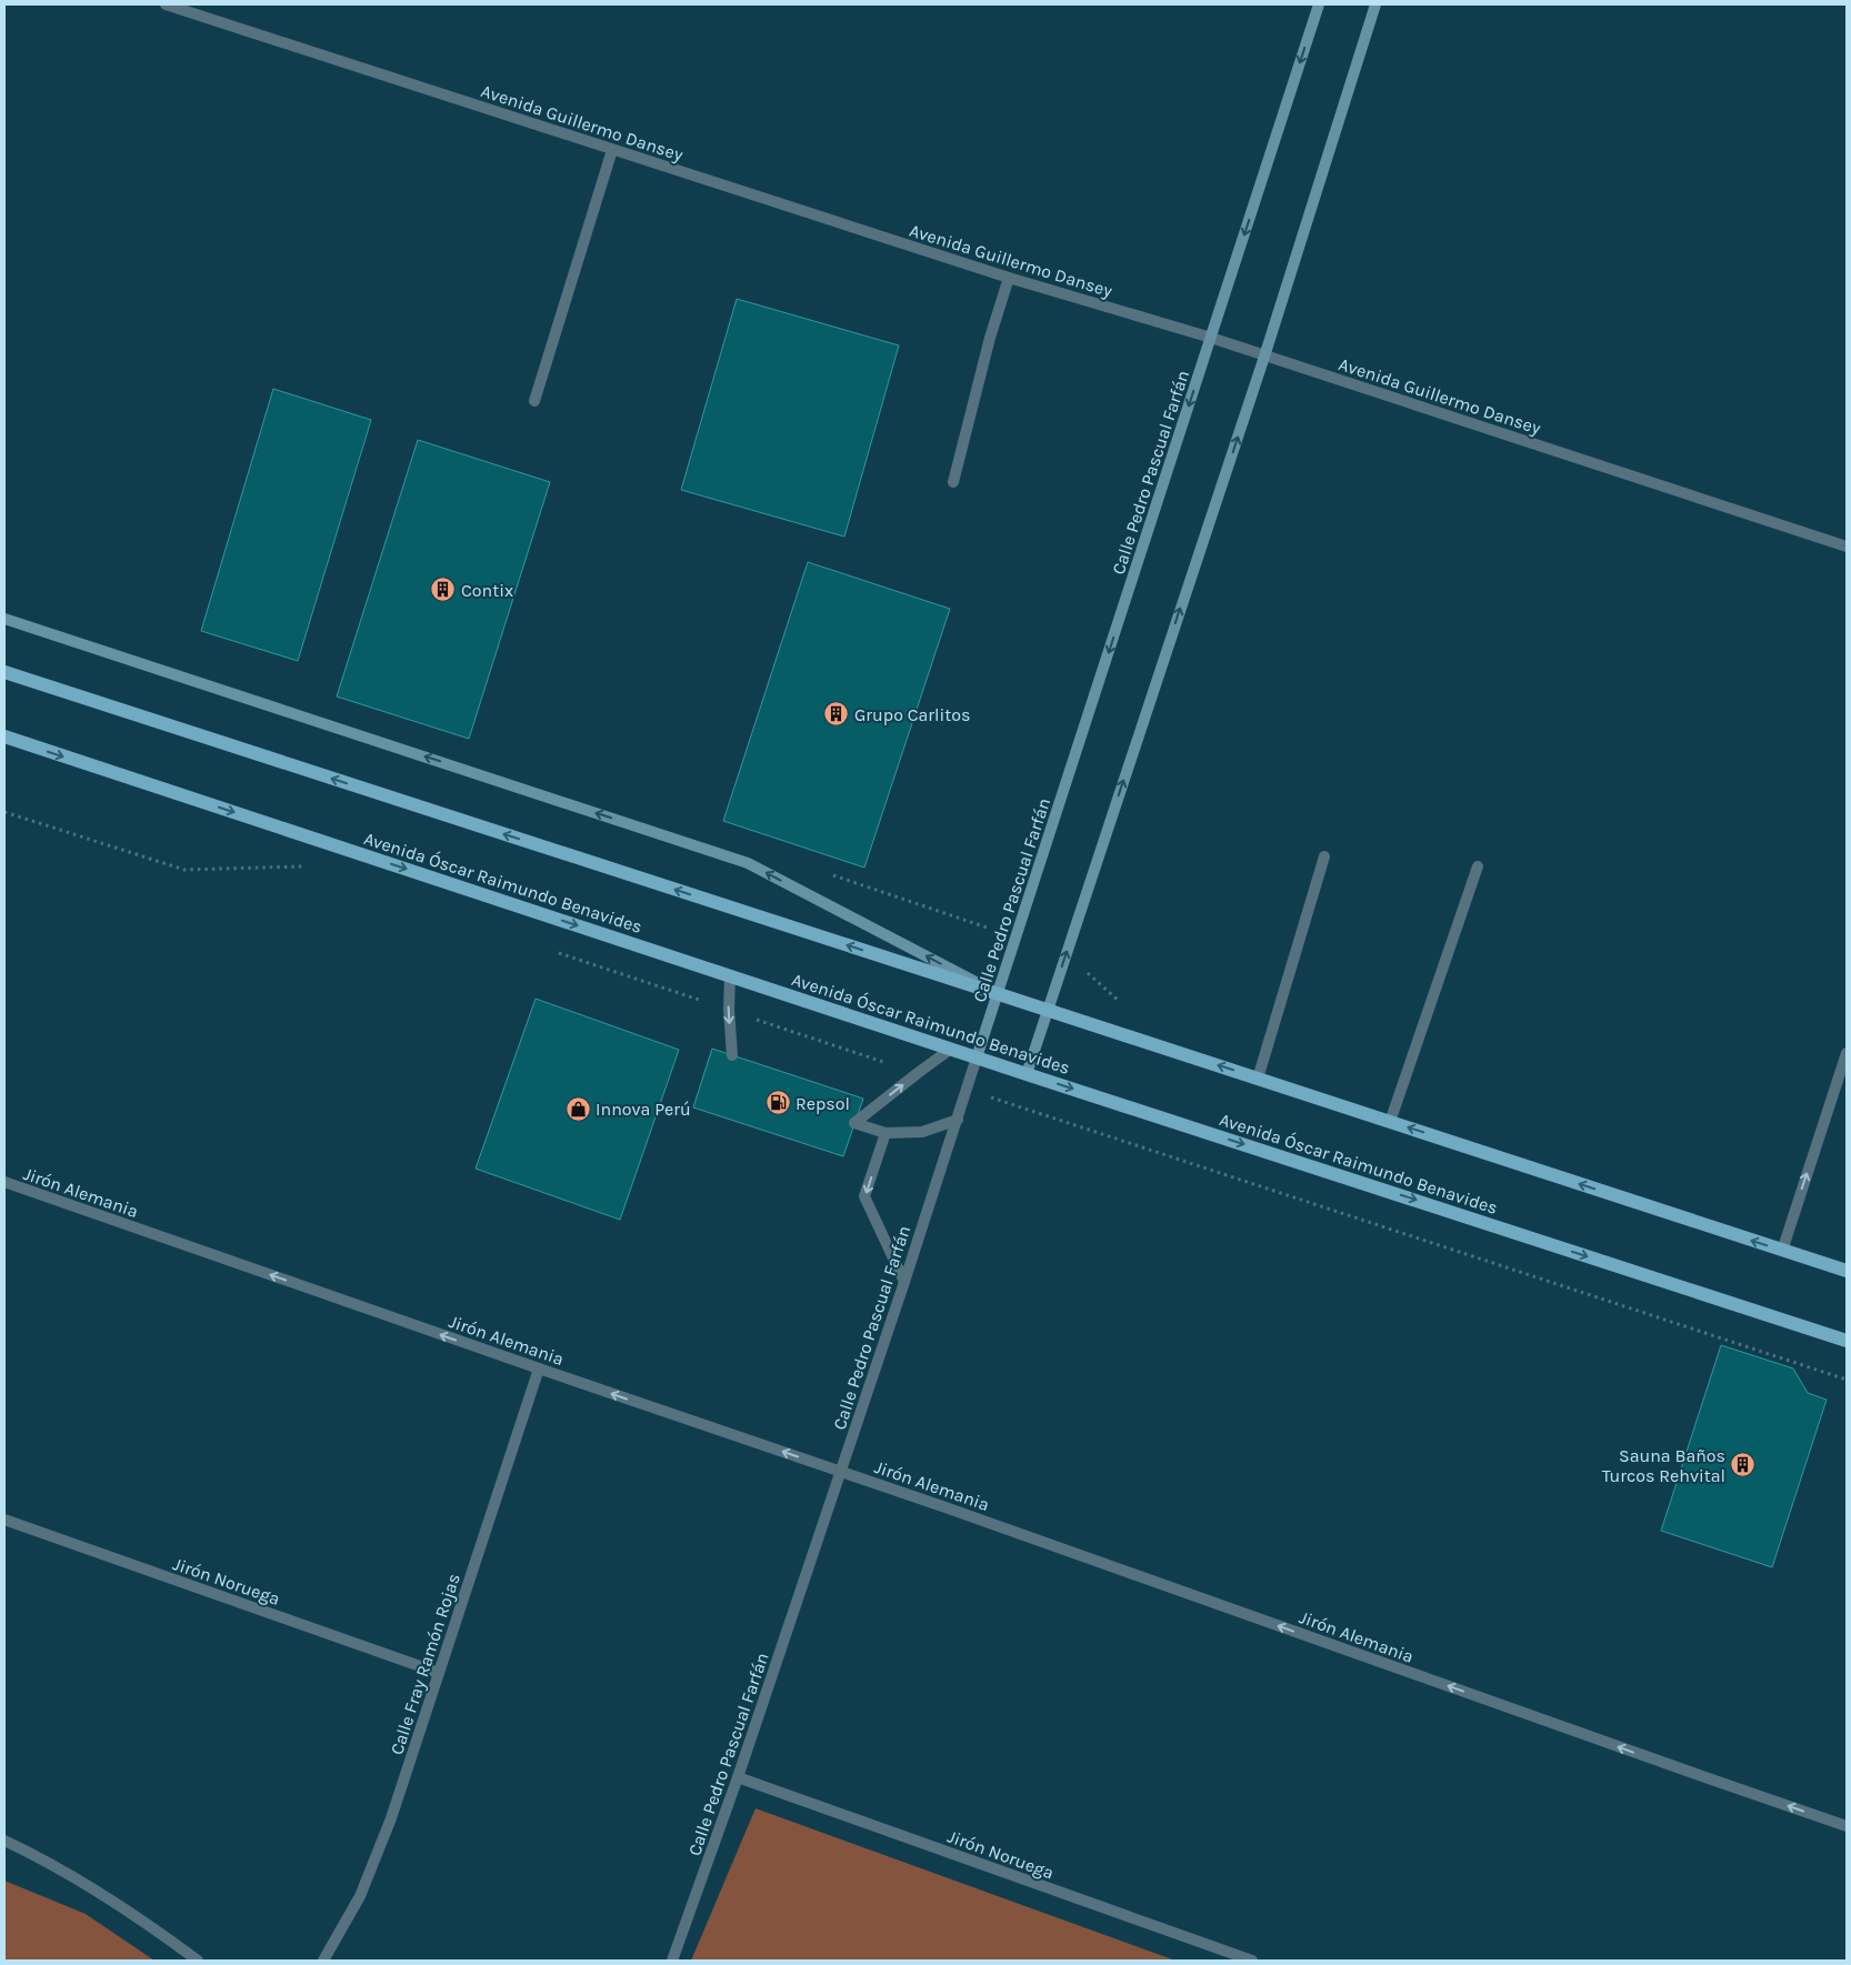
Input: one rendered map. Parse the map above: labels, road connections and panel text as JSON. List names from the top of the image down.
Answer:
{
  "streets": {
    "main road": ["Calle Pedro Pascual Farfán", "Avenida Óscar Raimundo Benavides"],
    "street": [
      "Avenida Guillermo Dansey",
      "Jirón Alemania",
      "Jirón Noruega",
      "Calle Fray Ramón Rojas"
    ]
  },
  "crossings": [
    ["Avenida Guillermo Dansey", "Calle Pedro Pascual Farfán"],
    ["Calle Pedro Pascual Farfán", "Avenida Óscar Raimundo Benavides"],
    ["Calle Pedro Pascual Farfán", "Jirón Alemania"],
    ["Calle Pedro Pascual Farfán", "Jirón Noruega"],
    ["Jirón Alemania", "Calle Fray Ramón Rojas"],
    ["Jirón Noruega", "Calle Fray Ramón Rojas"]
  ],
  "one_way": ["Jirón Alemania"],
  "places": {
    "building": ["Contix", "Grupo Carlitos", "Sauna Baños Turcos Rehvital"],
    "fuel station": ["Repsol"],
    "shop": ["Innova Perú"]
  }
}
